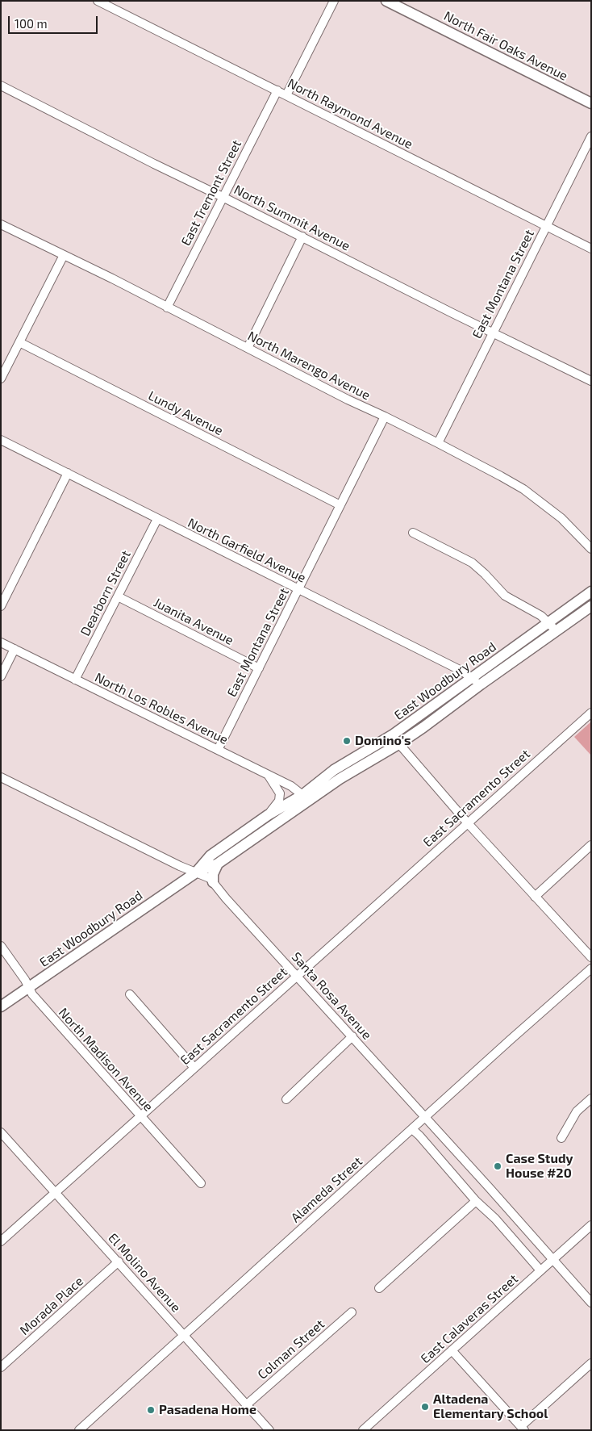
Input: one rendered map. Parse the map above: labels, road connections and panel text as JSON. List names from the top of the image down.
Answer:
{
  "streets": {
    "main road": ["North Fair Oaks Avenue", "East Woodbury Road"],
    "street": [
      "North Raymond Avenue",
      "East Tremont Street",
      "North Summit Avenue",
      "East Montana Street",
      "North Marengo Avenue",
      "Lundy Avenue",
      "North Garfield Avenue",
      "Dearborn Street",
      "Juanita Avenue",
      "North Los Robles Avenue",
      "East Sacramento Street",
      "Santa Rosa Avenue",
      "North Madison Avenue",
      "Alameda Street",
      "El Molino Avenue",
      "Morada Place",
      "East Calaveras Street",
      "Colman Street"
    ]
  },
  "crossings": [
    ["North Raymond Avenue", "East Tremont Street"],
    ["North Raymond Avenue", "East Montana Street"],
    ["East Tremont Street", "North Summit Avenue"],
    ["East Tremont Street", "North Marengo Avenue"],
    ["North Summit Avenue", "East Montana Street"],
    ["East Montana Street", "North Marengo Avenue"],
    ["East Montana Street", "Lundy Avenue"],
    ["East Montana Street", "North Garfield Avenue"],
    ["East Montana Street", "Juanita Avenue"],
    ["East Montana Street", "North Los Robles Avenue"],
    ["North Garfield Avenue", "Dearborn Street"],
    ["North Garfield Avenue", "East Woodbury Road"],
    ["Dearborn Street", "Juanita Avenue"],
    ["Dearborn Street", "North Los Robles Avenue"],
    ["East Woodbury Road", "North Los Robles Avenue"],
    ["East Woodbury Road", "Santa Rosa Avenue"],
    ["East Woodbury Road", "North Madison Avenue"],
    ["East Sacramento Street", "Santa Rosa Avenue"],
    ["East Sacramento Street", "North Madison Avenue"],
    ["East Sacramento Street", "El Molino Avenue"],
    ["Santa Rosa Avenue", "Alameda Street"],
    ["Santa Rosa Avenue", "East Calaveras Street"],
    ["Alameda Street", "El Molino Avenue"],
    ["El Molino Avenue", "Morada Place"],
    ["El Molino Avenue", "Colman Street"]
  ],
  "places": [
    "Domino's",
    "Case Study House #20",
    "Altadena Elementary School",
    "Pasadena Home"
  ],
  "scale_bar": "100 m"
}
